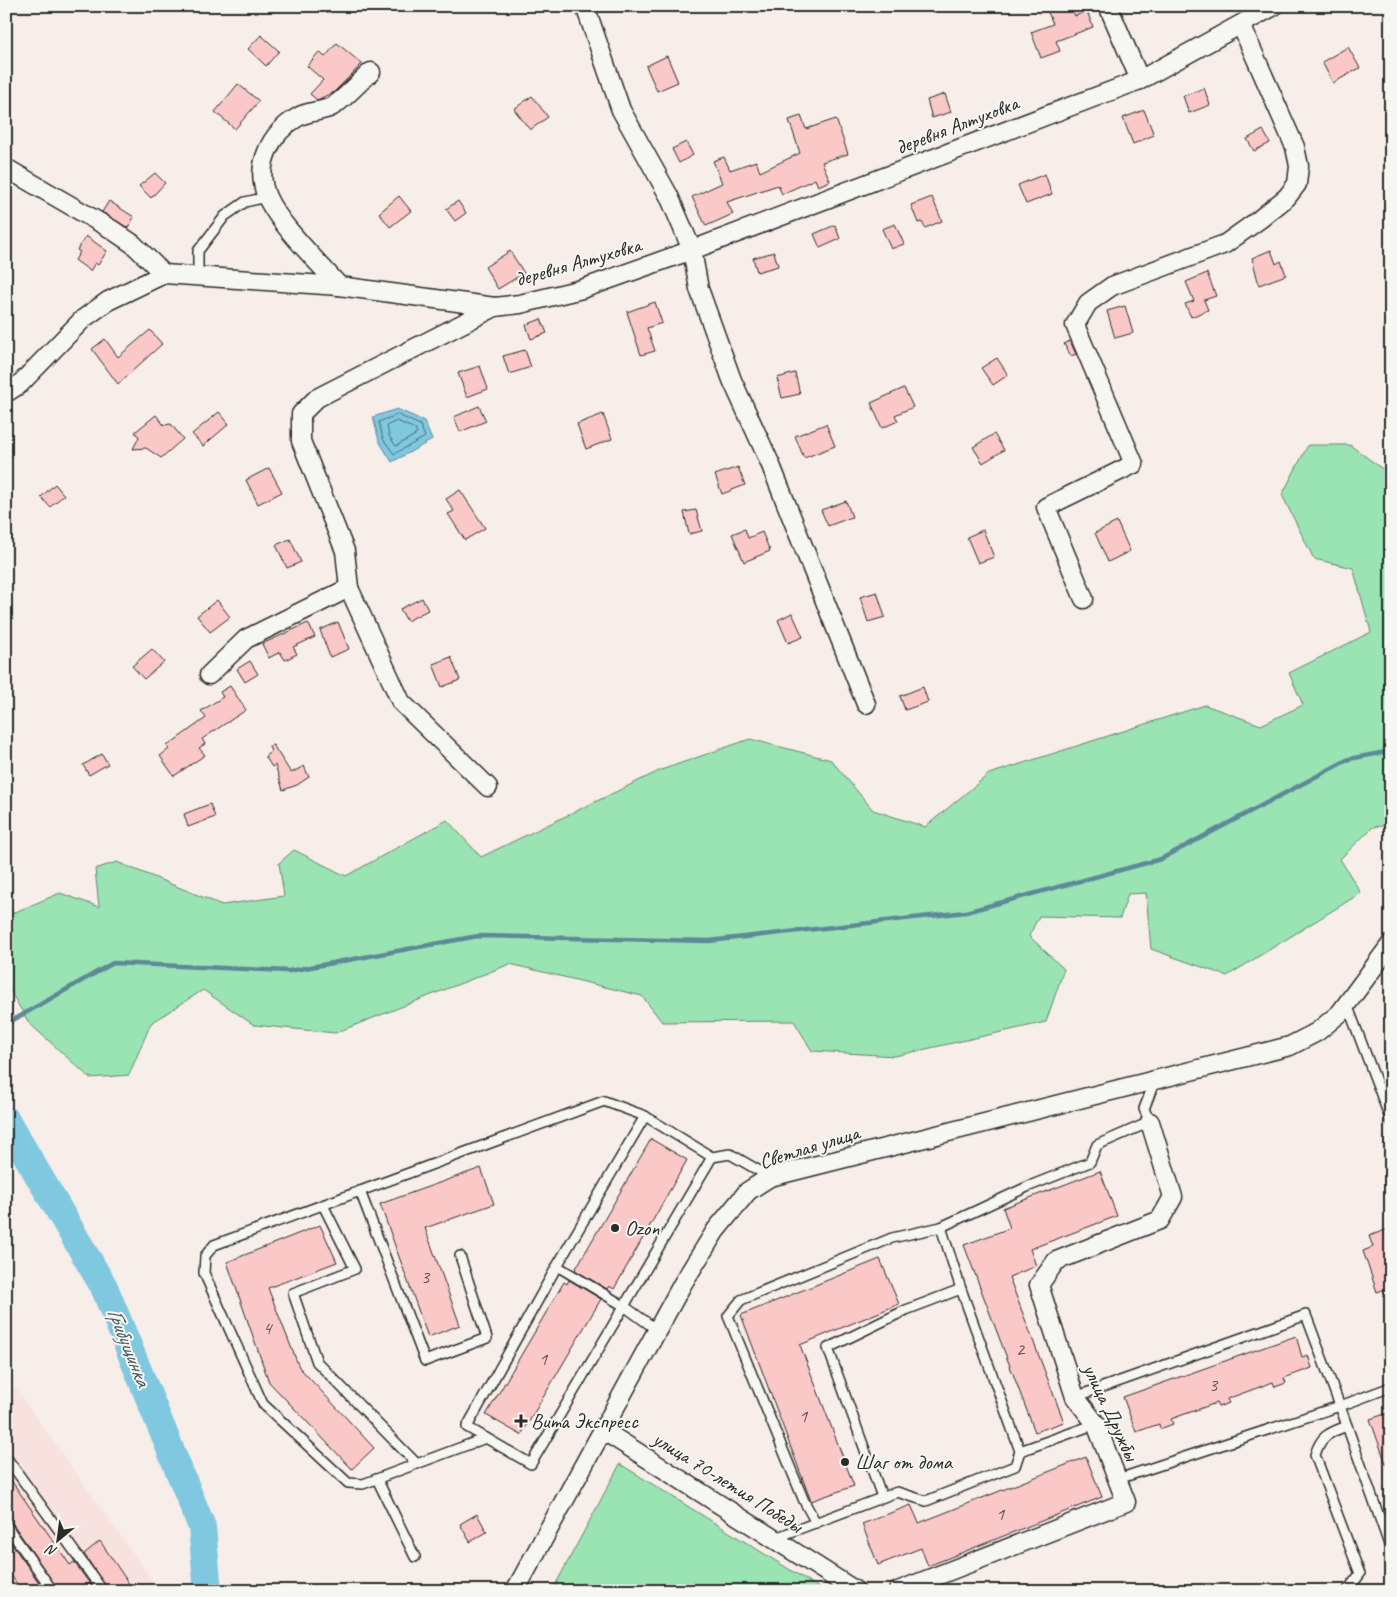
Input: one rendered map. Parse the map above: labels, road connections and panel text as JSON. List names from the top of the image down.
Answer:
{
  "streets": {
    "street": [
      "деревня Алтуховка",
      "Светлая улица",
      "улица Дружбы",
      "улица 70-летия Победы"
    ]
  },
  "crossings": [
    ["Светлая улица", "улица 70-летия Победы"]
  ],
  "water": ["Грибущинка"],
  "places": {
    "other": ["Ozon", "Шаг от дома"],
    "health": ["Вита Экспресс"]
  },
  "house_numbers": [
    "3",
    "4",
    "2",
    "1",
    "3",
    "1",
    "1"
  ],
  "north": "bottom left"
}
